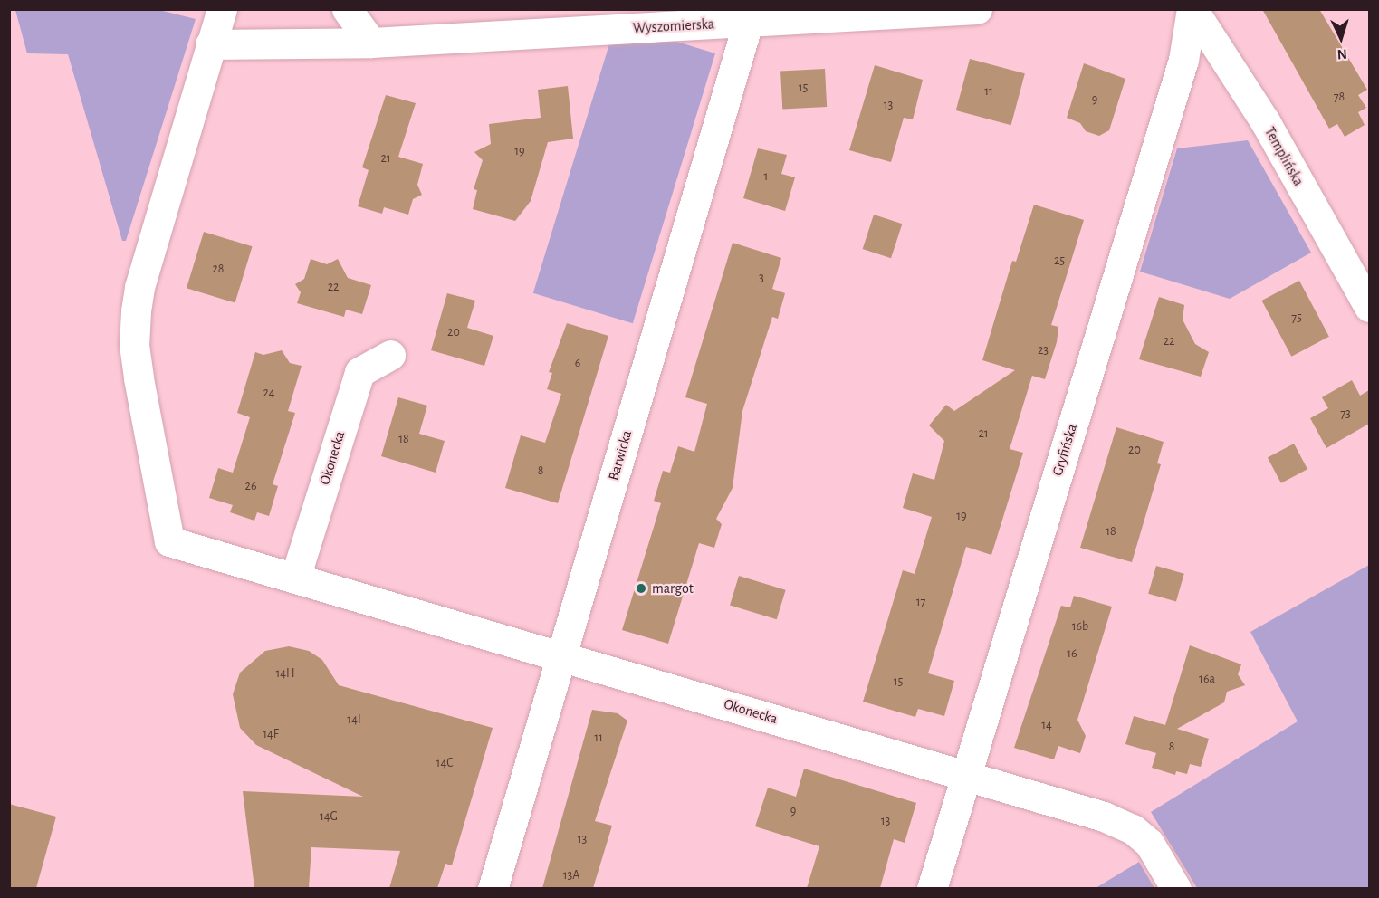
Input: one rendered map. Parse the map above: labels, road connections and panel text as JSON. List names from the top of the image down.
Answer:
{
  "streets": {
    "street": [
      "Wyszomierska",
      "Templińska",
      "Gryfińska",
      "Barwicka",
      "Okonecka"
    ]
  },
  "crossings": [
    ["Wyszomierska", "Barwicka"],
    ["Wyszomierska", "Okonecka"],
    ["Templińska", "Gryfińska"],
    ["Gryfińska", "Okonecka"],
    ["Barwicka", "Okonecka"]
  ],
  "places": ["margot"],
  "house_numbers": [
    "15",
    "11",
    "78",
    "9",
    "13",
    "19",
    "21",
    "1",
    "25",
    "28",
    "3",
    "22",
    "75",
    "20",
    "22",
    "23",
    "6",
    "24",
    "73",
    "21",
    "18",
    "20",
    "8",
    "26",
    "19",
    "18",
    "17",
    "16b",
    "16",
    "14H",
    "16a",
    "15",
    "14I",
    "14",
    "14F",
    "11",
    "8",
    "14C",
    "9",
    "14G",
    "13",
    "13",
    "13A"
  ],
  "north": "bottom"
}
